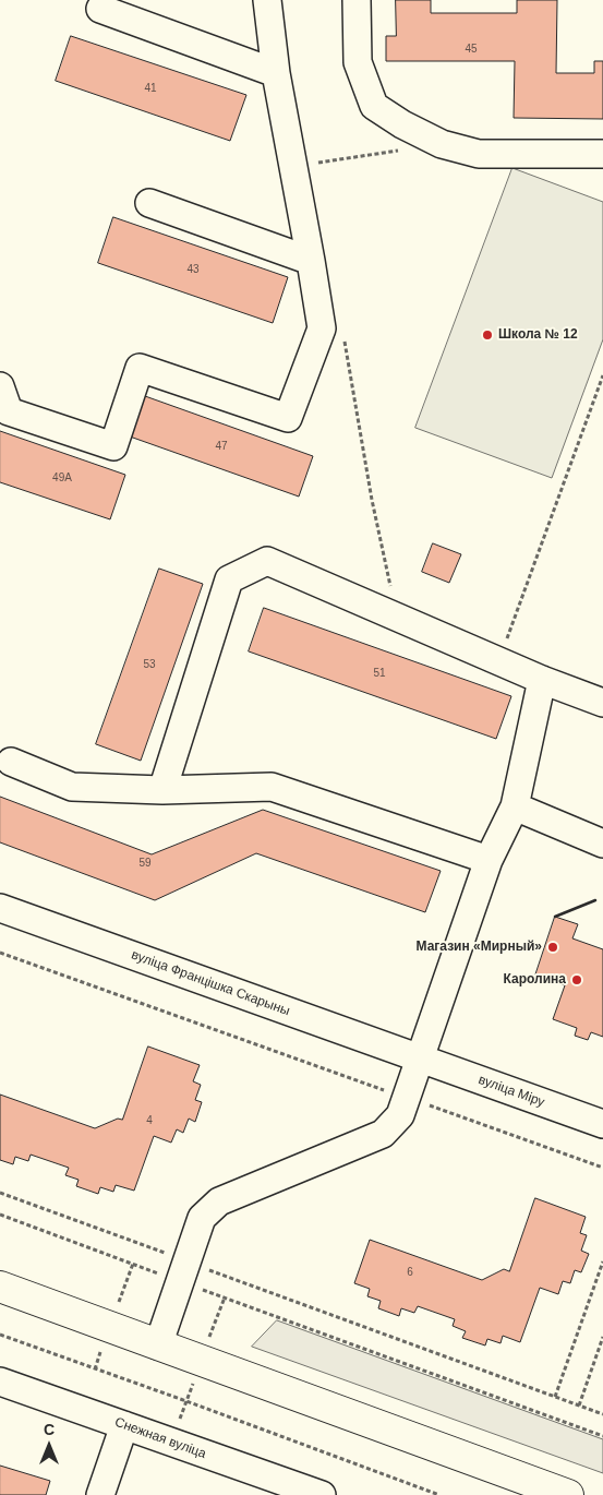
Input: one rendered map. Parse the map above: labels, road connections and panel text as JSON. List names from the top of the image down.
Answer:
{
  "streets": {
    "street": ["вуліца Францішка Скарыны", "вуліца Міру", "Снежная вуліца"]
  },
  "crossings": [
    ["вуліца Францішка Скарыны", "вуліца Міру"]
  ],
  "places": ["Школа № 12", "Магазин «Мирный»", "Каролина"],
  "house_numbers": [
    "45",
    "41",
    "43",
    "47",
    "49А",
    "53",
    "51",
    "59",
    "4",
    "6"
  ],
  "north": "top"
}
